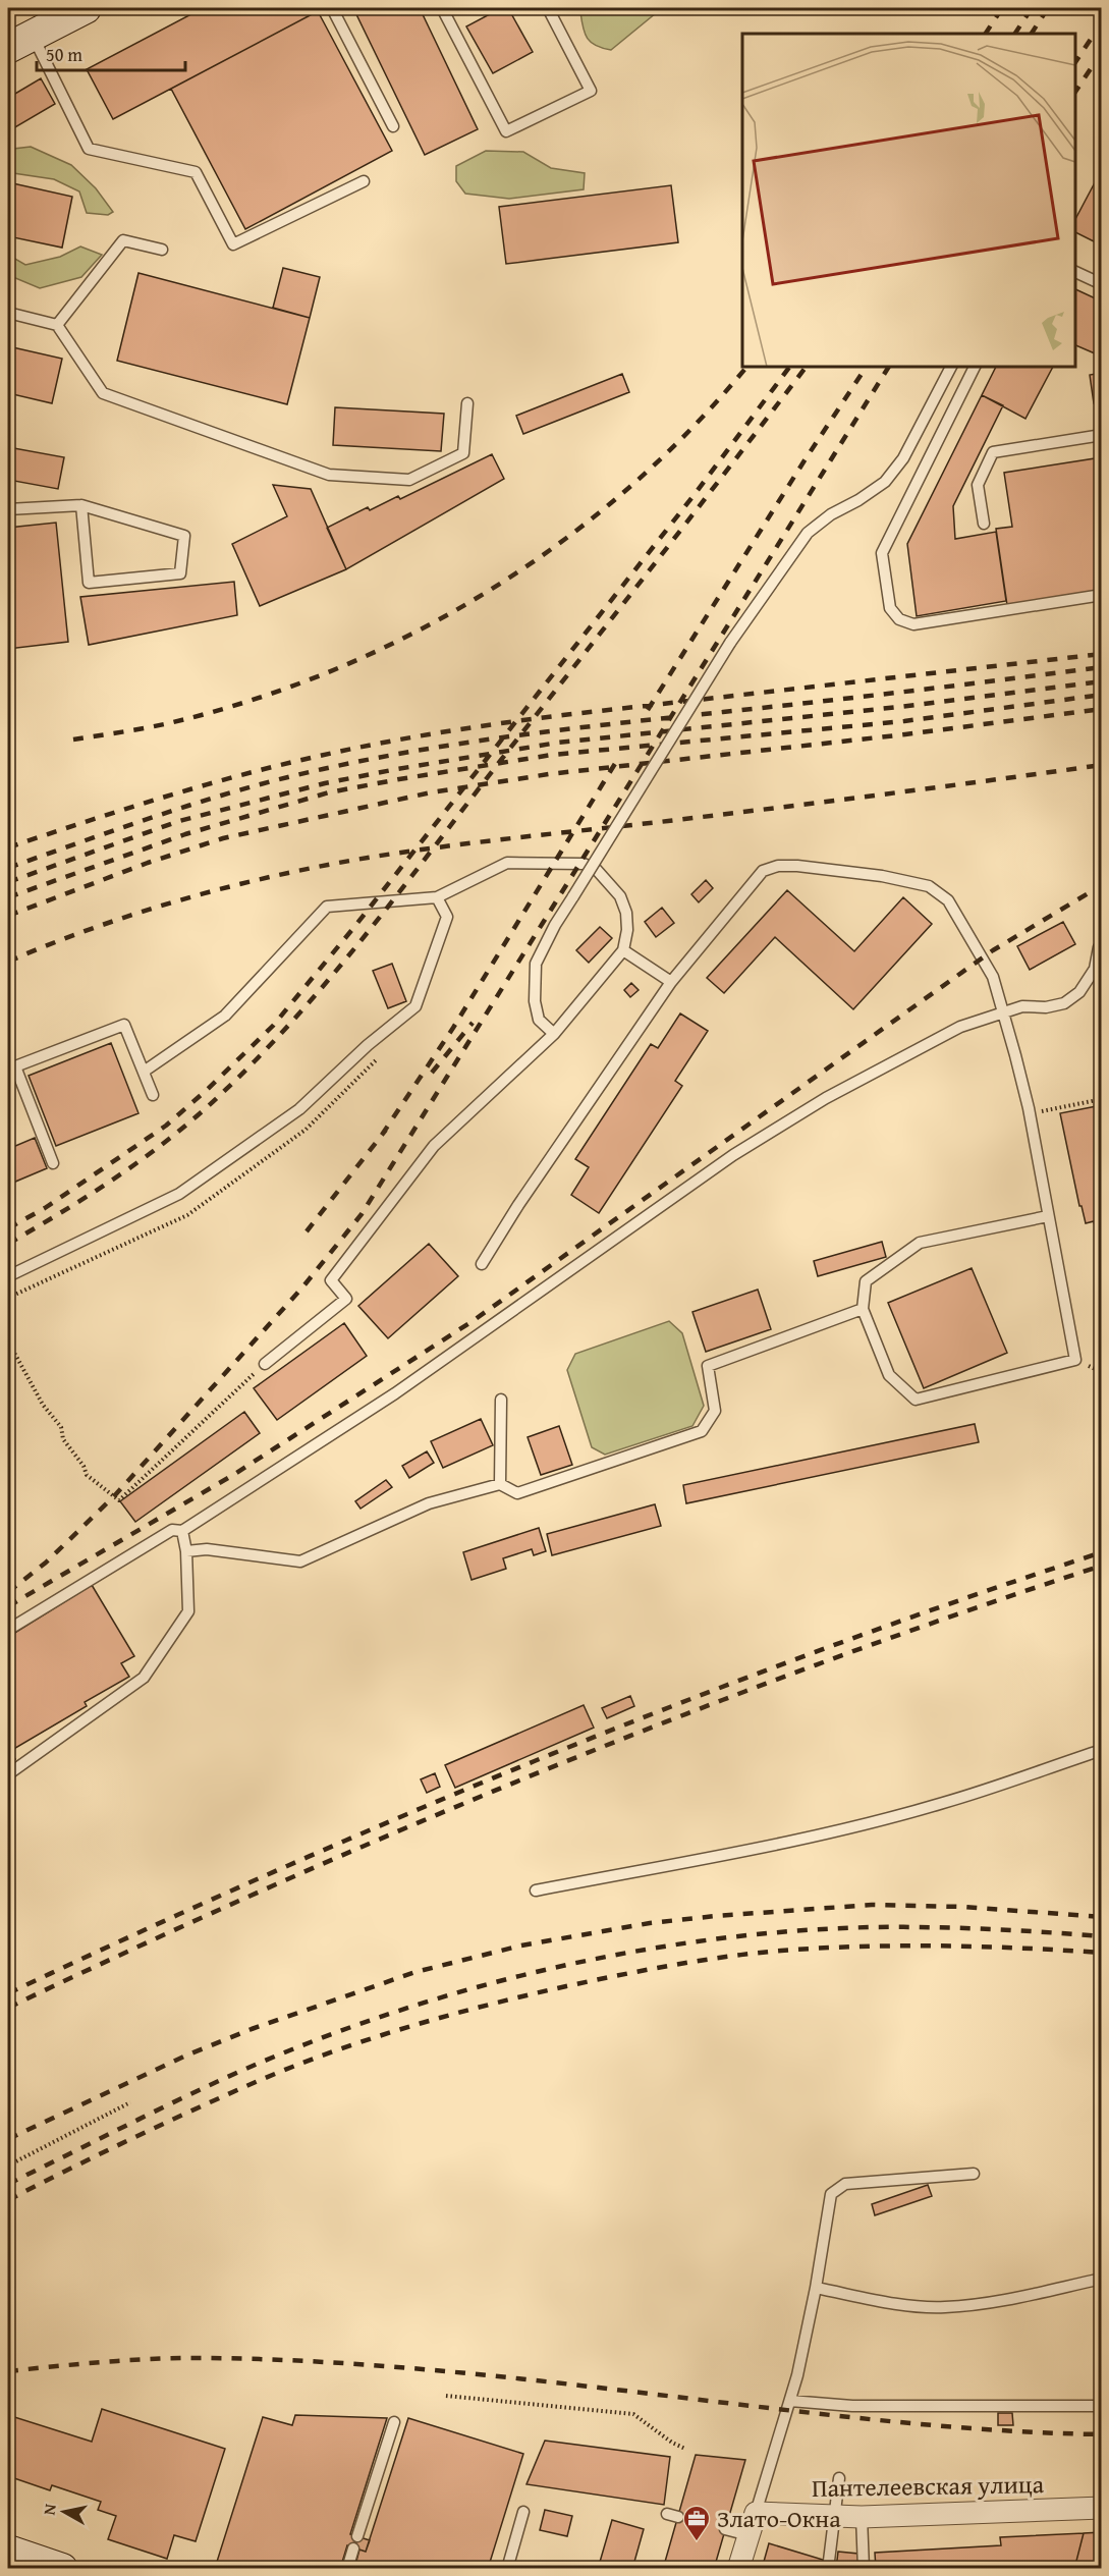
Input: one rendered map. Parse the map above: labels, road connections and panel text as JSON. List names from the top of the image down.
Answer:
{
  "streets": {
    "street": ["Пантелеевская улица"]
  },
  "places": {
    "office": ["Злато-Окна"]
  },
  "scale_bar": "50 m",
  "north": "left"
}
